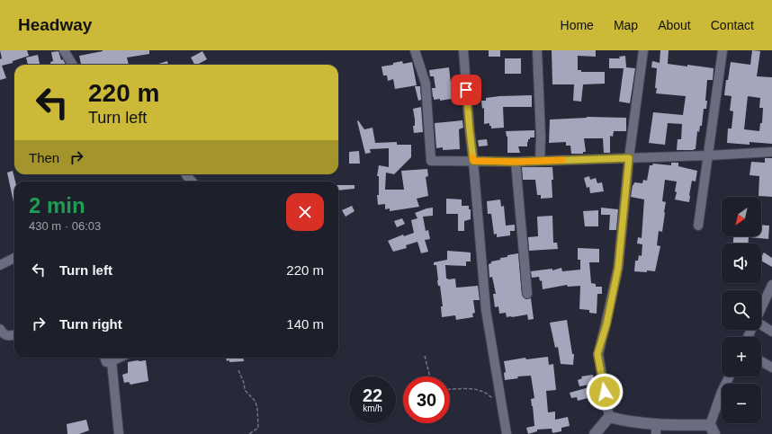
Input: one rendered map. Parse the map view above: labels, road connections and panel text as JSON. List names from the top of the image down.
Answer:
{
  "north": "bottom left",
  "page": {
    "header": "Headway",
    "nav": [
      "Home",
      "Map",
      "About",
      "Contact"
    ],
    "turn": ["220 m", "Turn left"],
    "then": "Then",
    "heading": ["2 min", "430 m · 06:03"],
    "map_buttons": ["+", "−"],
    "list": [
      {
        "name": "Turn left",
        "value": "220 m"
      },
      {
        "name": "Turn right",
        "value": "140 m"
      }
    ],
    "speed": "22 km/h",
    "limit": "30"
  }
}
